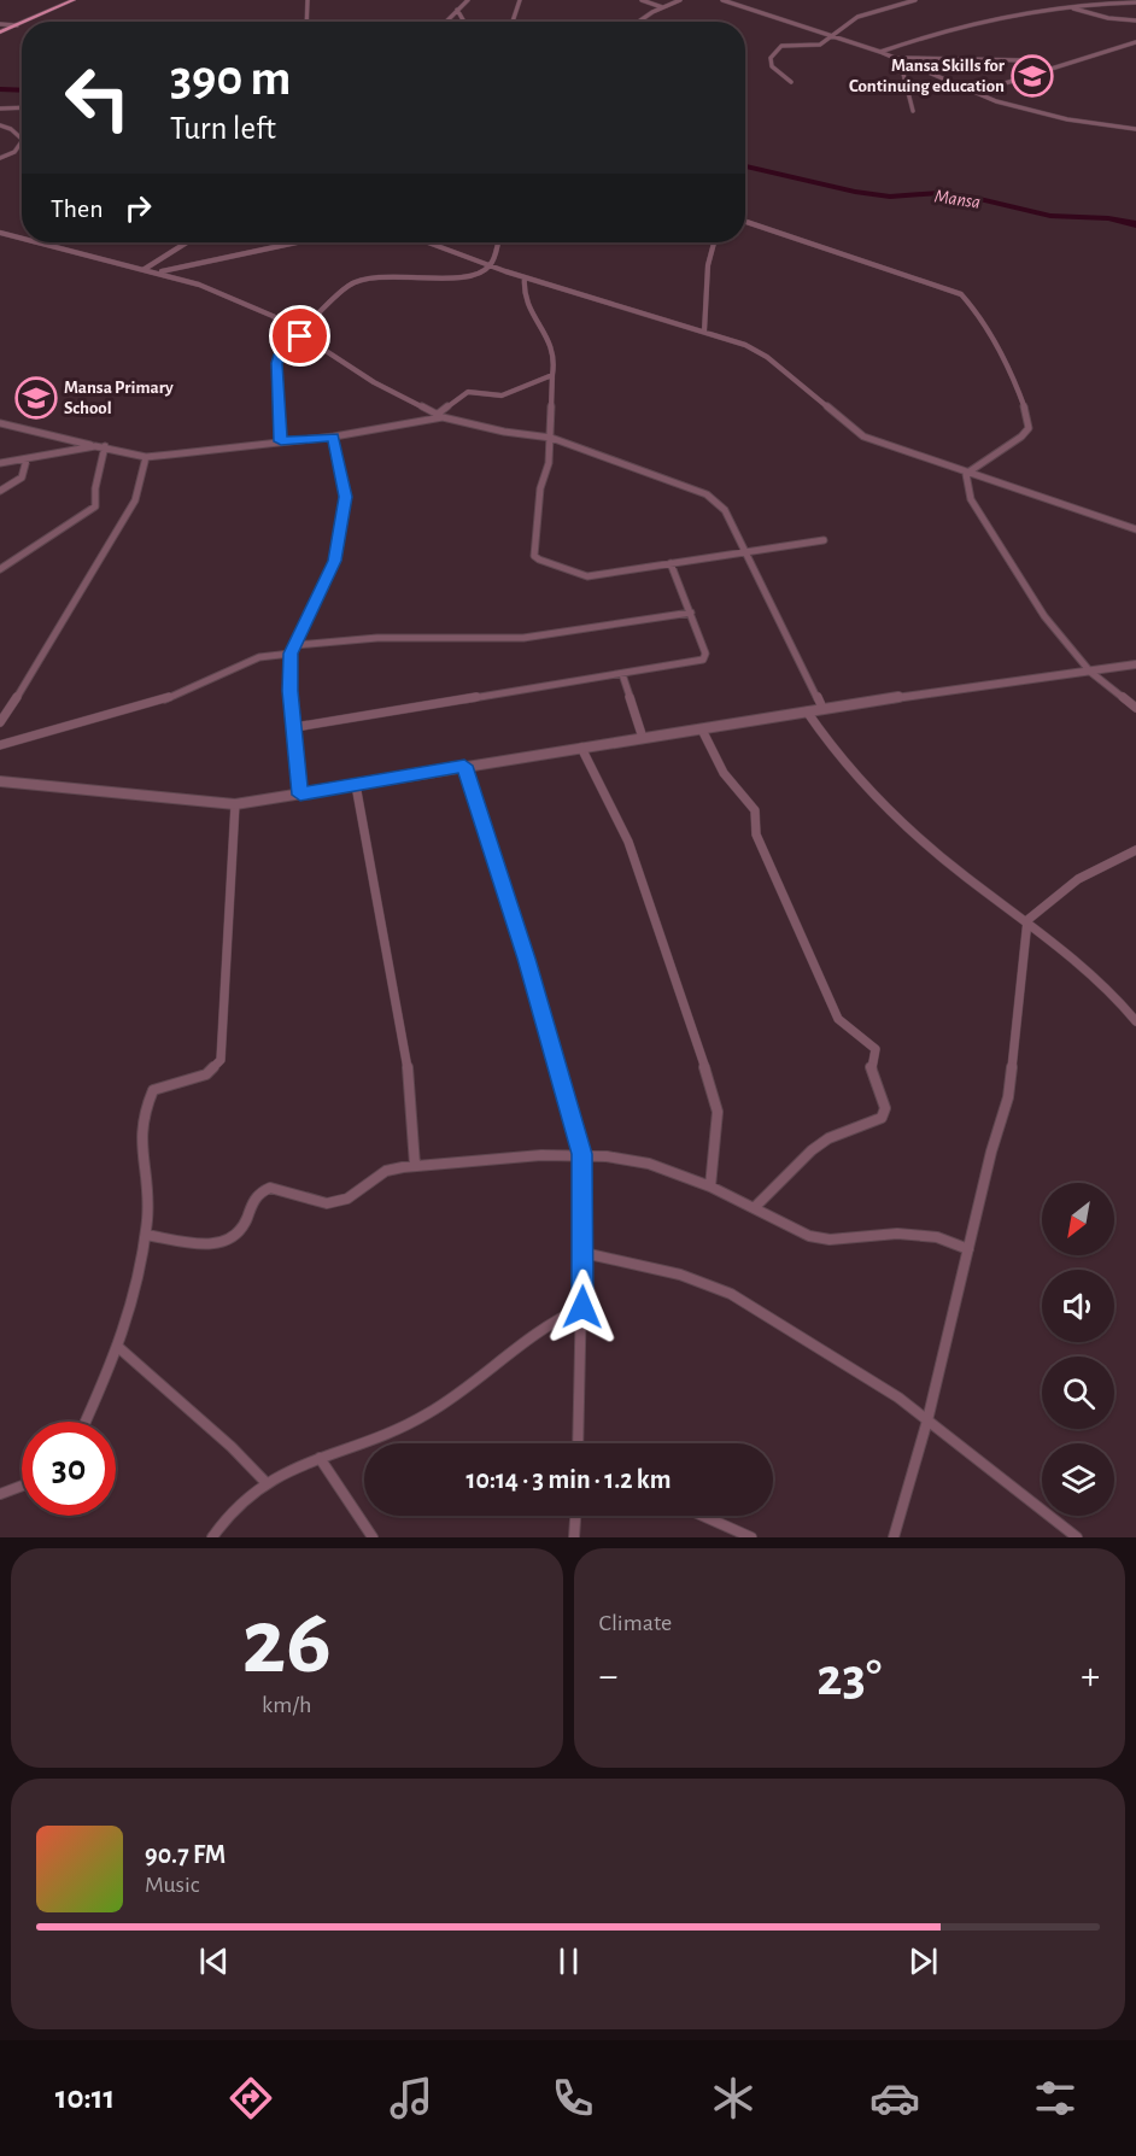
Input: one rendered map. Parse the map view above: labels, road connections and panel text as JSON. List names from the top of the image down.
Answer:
{
  "water": ["Mansa"],
  "places": {
    "school or university": ["Mansa Skills for Continuing education", "Mansa Primary School"]
  },
  "north": "bottom left",
  "page": {
    "turn": ["390 m", "Turn left"],
    "then": "Then",
    "limit": "30",
    "trip": "10:14 · 3 min · 1.2 km",
    "tile": [
      ["26", "km/h"],
      "Climate"
    ],
    "heat": ["−", "23°", "+"],
    "song": ["90.7 FM", "Music"],
    "tabs": "10:11"
  }
}
